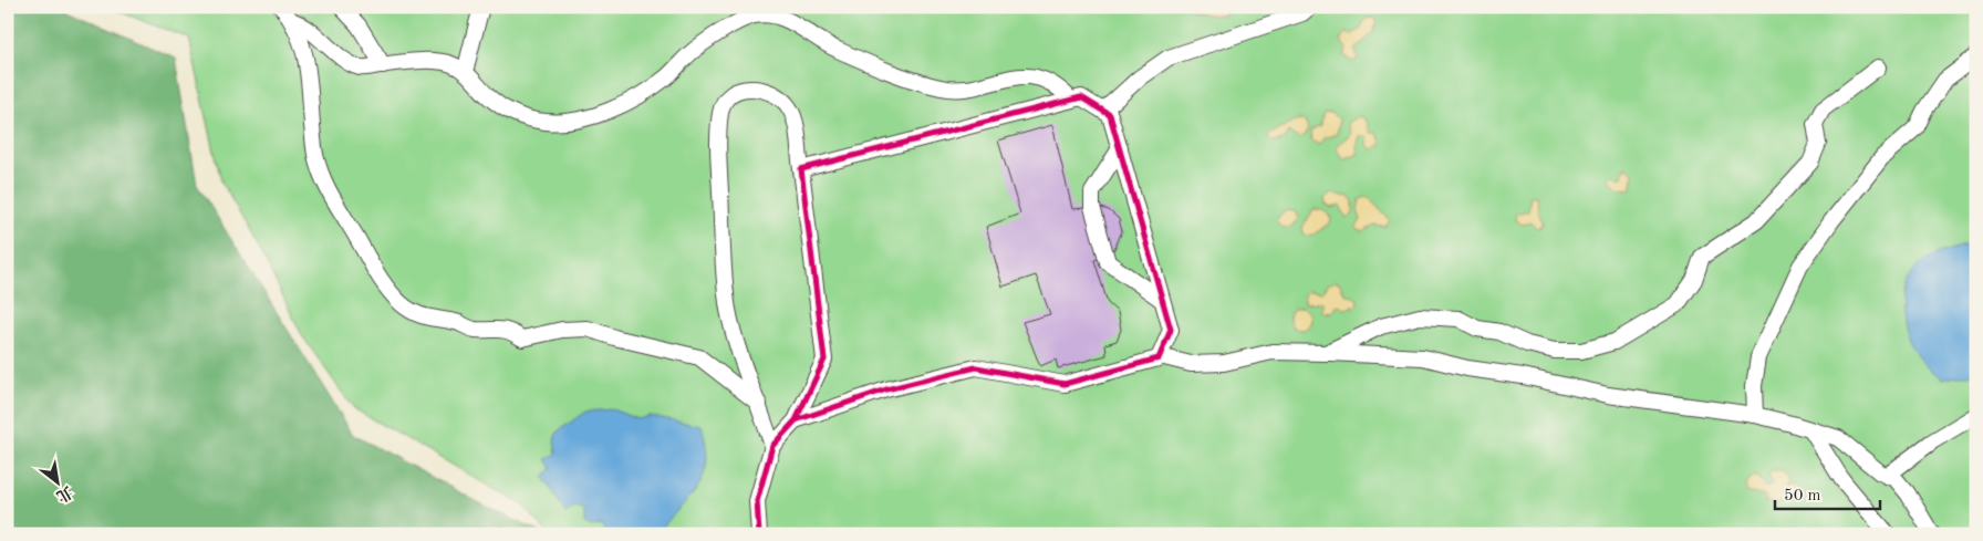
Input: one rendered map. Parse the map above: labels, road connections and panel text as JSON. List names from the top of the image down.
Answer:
{
  "scale_bar": "50 m",
  "north": "bottom right"
}
